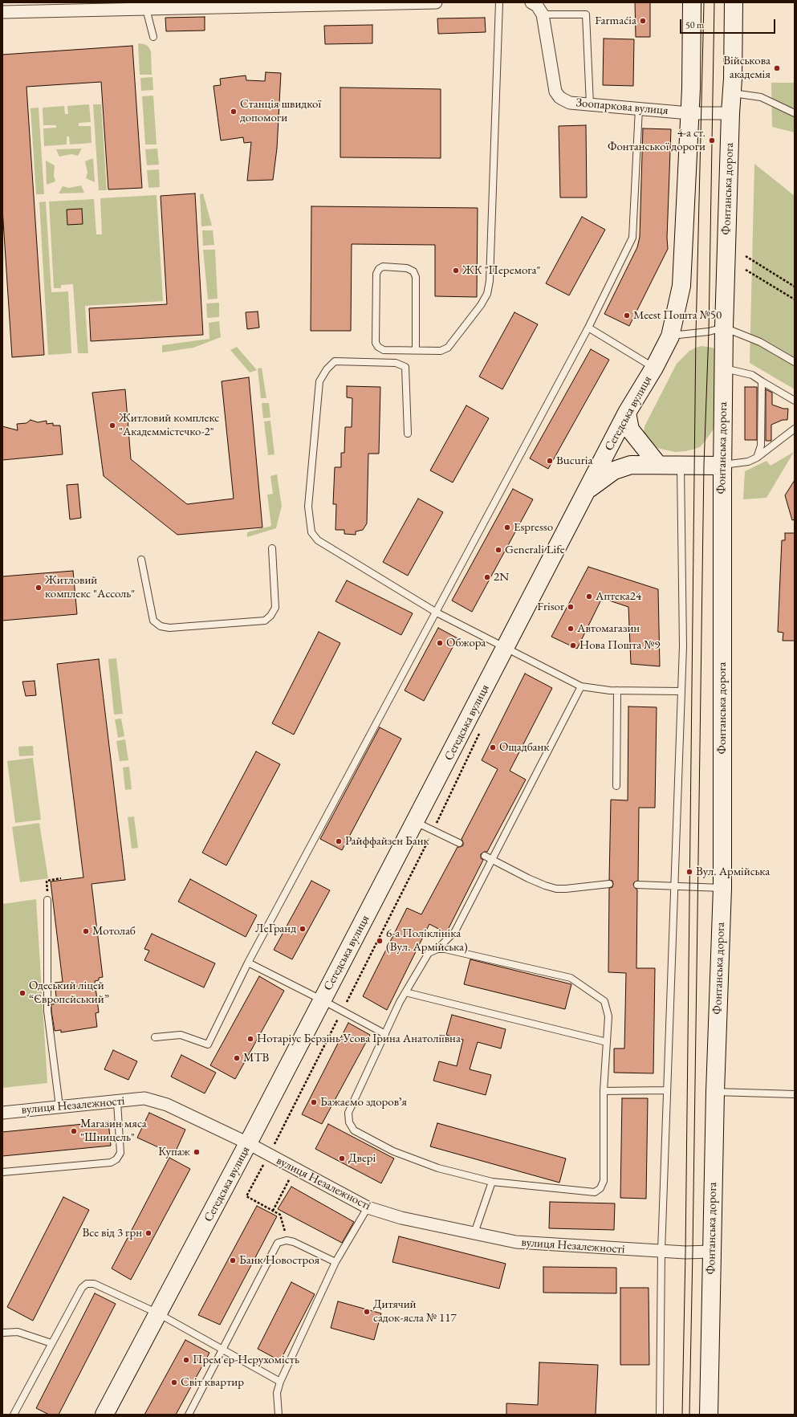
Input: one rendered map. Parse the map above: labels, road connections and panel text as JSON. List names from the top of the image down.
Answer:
{
  "streets": {
    "main road": ["Фонтанська дорога", "Сегедська вулиця"],
    "street": ["Зоопаркова вулиця", "вулиця Незалежності"]
  },
  "crossings": [
    ["Зоопаркова вулиця", "Фонтанська дорога"],
    ["Фонтанська дорога", "Сегедська вулиця"],
    ["Фонтанська дорога", "вулиця Незалежності"],
    ["Сегедська вулиця", "вулиця Незалежності"]
  ],
  "places": [
    "Farmaćia",
    "Військова академія",
    "Станція швидкої допомоги",
    "4-а ст. Фонтанської дороги",
    "ЖК \"Перемога\"",
    "Meest Пошта №50",
    "Житловий комплекс \"Академмістечко-2\"",
    "Bucuria",
    "Espresso",
    "Generali Life",
    "2N",
    "Житловий комплекс \"Ассоль\"",
    "Аптека24",
    "Frisor",
    "Автомагазин",
    "Обжора",
    "Нова Пошта №9",
    "Ощадбанк",
    "Райффайзен Банк",
    "Вул. Армійська",
    "ЛеГранд",
    "Мотолаб",
    "6-а Поліклініка (Вул. Армійська)",
    "Одеський ліцей “Європейський”",
    "Нотаріус Берзінь-Усова Ірина Анатоліївна",
    "МТВ",
    "Бажаємо здоровʼя",
    "Магазин мяса \"Шницель\"",
    "Купаж",
    "Двері",
    "Все від 3 грн",
    "Банк Новостроя",
    "Дитячий садок-ясла № 117",
    "Прем'єр-Нерухомість",
    "Світ квартир"
  ],
  "scale_bar": "50 m"
}
